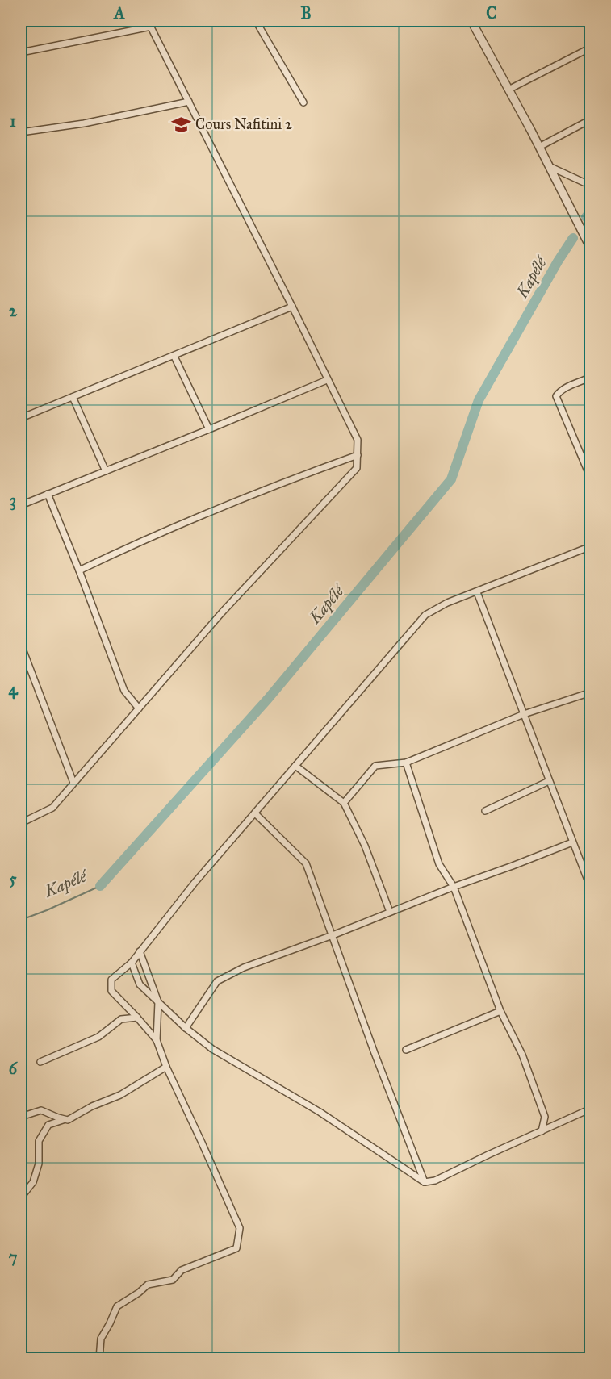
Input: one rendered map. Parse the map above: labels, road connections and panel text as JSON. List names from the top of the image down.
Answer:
{
  "water": ["Kapélé"],
  "places": {
    "school or university": ["Cours Nafitini 2"]
  },
  "grid": {
    "columns": ["A", "B", "C"],
    "rows": [
      "1",
      "2",
      "3",
      "4",
      "5",
      "6",
      "7"
    ]
  }
}
